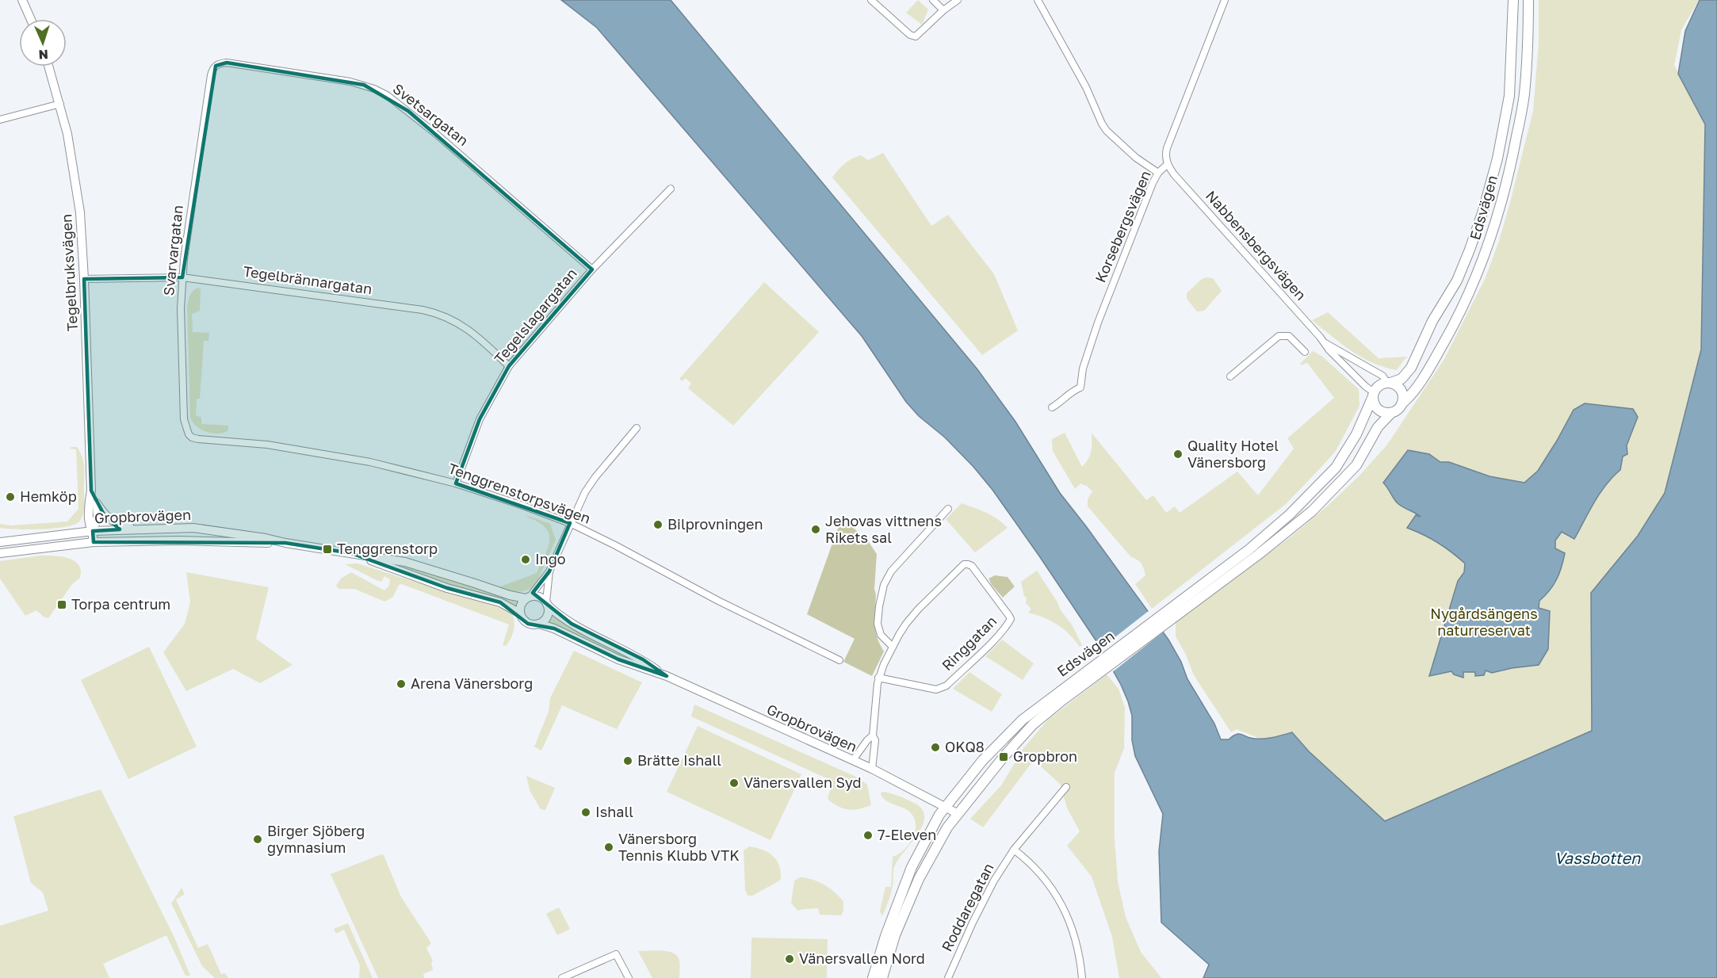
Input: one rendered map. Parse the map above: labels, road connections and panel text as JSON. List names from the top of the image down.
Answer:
{
  "streets": {
    "main road": ["Edsvägen"],
    "street": [
      "Svetsargatan",
      "Korsebergsvägen",
      "Nabbensbergsvägen",
      "Svarvargatan",
      "Tegelbruksvägen",
      "Tegelbrännargatan",
      "Tegelslagargatan",
      "Tenggrenstorpsvägen",
      "Gropbrovägen",
      "Ringgatan",
      "Roddaregatan"
    ]
  },
  "crossings": [
    ["Svetsargatan", "Svarvargatan"],
    ["Svetsargatan", "Tegelslagargatan"],
    ["Edsvägen", "Nabbensbergsvägen"],
    ["Edsvägen", "Gropbrovägen"],
    ["Korsebergsvägen", "Nabbensbergsvägen"],
    ["Svarvargatan", "Tegelbrännargatan"],
    ["Svarvargatan", "Tenggrenstorpsvägen"],
    ["Tegelbruksvägen", "Tegelbrännargatan"],
    ["Tegelbruksvägen", "Gropbrovägen"],
    ["Tegelbrännargatan", "Tegelslagargatan"],
    ["Tegelslagargatan", "Tenggrenstorpsvägen"],
    ["Gropbrovägen", "Ringgatan"]
  ],
  "water": ["Vassbotten"],
  "parks": ["Nygårdsängens naturreservat"],
  "places": {
    "other": [
      "Quality Hotel Vänersborg",
      "Hemköp",
      "Bilprovningen",
      "Jehovas vittnens Rikets sal",
      "Ingo",
      "Arena Vänersborg",
      "OKQ8",
      "Brätte Ishall",
      "Vänersvallen Syd",
      "Ishall",
      "7-Eleven",
      "Birger Sjöberg gymnasium",
      "Vänersborg Tennis Klubb VTK",
      "Vänersvallen Nord"
    ],
    "transit": ["Tenggrenstorp", "Torpa centrum", "Gropbron"]
  },
  "north": "bottom"
}
